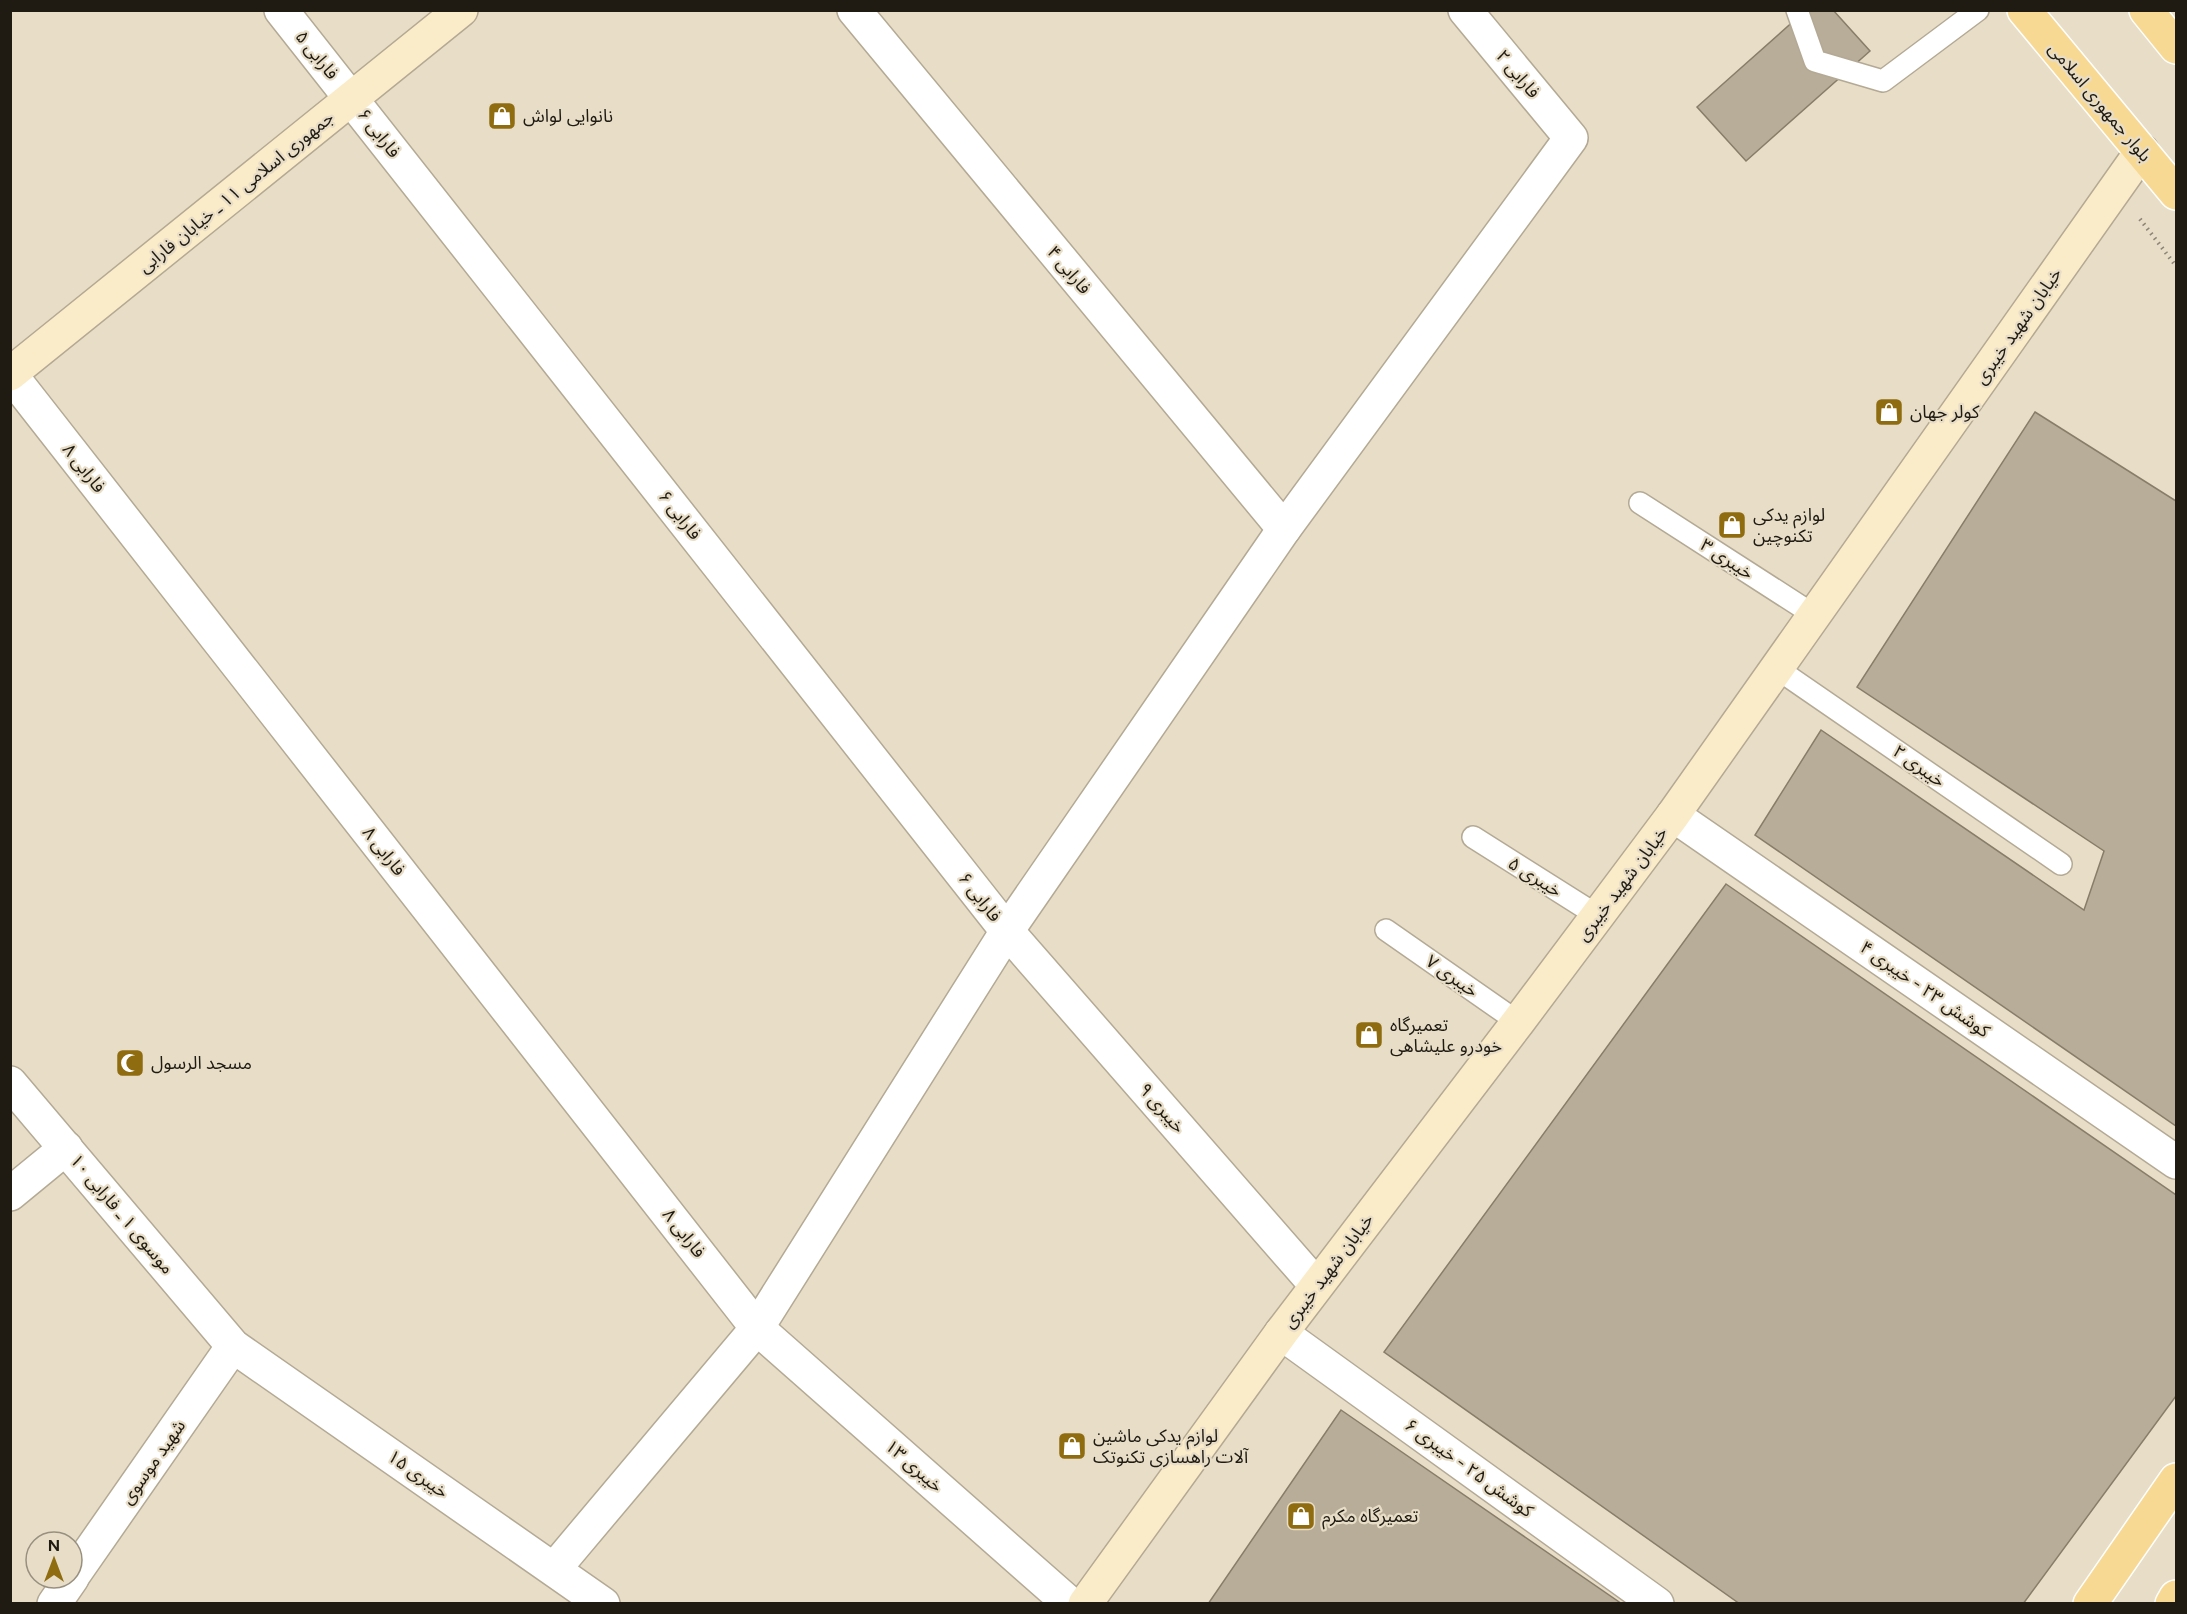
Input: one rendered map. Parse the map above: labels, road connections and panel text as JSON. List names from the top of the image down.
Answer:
{
  "streets": {
    "main road": ["بلوار جمهوری اسلامی"],
    "street": [
      "فارابی ۵",
      "فارابی ۲",
      "فارابی ۶",
      "جمهوری اسلامی ۱۱ ـ خیابان فارابی",
      "فارابی ۴",
      "خیابان شهید خیبری",
      "فارابی ۸",
      "کوشش ۲۳ - خیبری ۴",
      "خیبری ۹",
      "موسوی ۱ ـ فارابی ۱۰",
      "شهید موسوی",
      "خیبری ۱۳",
      "کوشش ۲۵ - خیبری ۶",
      "خیبری ۱۵"
    ],
    "lane": [
      "خیبری ۳",
      "خیبری ۲",
      "خیبری ۵",
      "خیبری ۷"
    ]
  },
  "crossings": [
    ["فارابی ۵", "فارابی ۶"],
    ["فارابی ۵", "جمهوری اسلامی ۱۱ ـ خیابان فارابی"],
    ["فارابی ۲", "فارابی ۴"],
    ["بلوار جمهوری اسلامی", "خیابان شهید خیبری"],
    ["فارابی ۶", "جمهوری اسلامی ۱۱ ـ خیابان فارابی"],
    ["فارابی ۶", "خیبری ۹"],
    ["جمهوری اسلامی ۱۱ ـ خیابان فارابی", "فارابی ۸"],
    ["خیابان شهید خیبری", "خیبری ۳"],
    ["خیابان شهید خیبری", "خیبری ۲"],
    ["خیابان شهید خیبری", "خیبری ۵"],
    ["خیابان شهید خیبری", "خیبری ۷"],
    ["خیابان شهید خیبری", "کوشش ۲۳ - خیبری ۴"],
    ["خیابان شهید خیبری", "خیبری ۹"],
    ["خیابان شهید خیبری", "کوشش ۲۵ - خیبری ۶"],
    ["فارابی ۸", "خیبری ۱۳"],
    ["موسوی ۱ ـ فارابی ۱۰", "شهید موسوی"],
    ["موسوی ۱ ـ فارابی ۱۰", "خیبری ۱۵"],
    ["شهید موسوی", "خیبری ۱۵"]
  ],
  "places": {
    "shop": [
      "نانوایی لواش",
      "کولر جهان",
      "لوازم یدکی تکنوچین",
      "تعمیرگاه خودرو علیشاهی",
      "لوازم یدکی ماشین آلات راهسازی تکنوتک",
      "تعمیرگاه مکرم"
    ],
    "mosque": ["مسجد الرسول"]
  },
  "north": "top"
}
